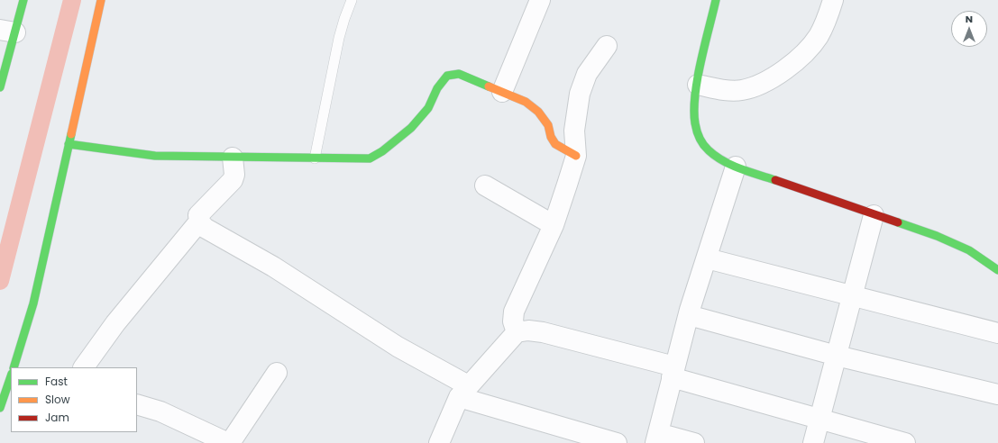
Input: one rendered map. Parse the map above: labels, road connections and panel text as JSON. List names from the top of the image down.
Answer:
{
  "legend": ["Fast", "Slow", "Jam"],
  "north": "top"
}
